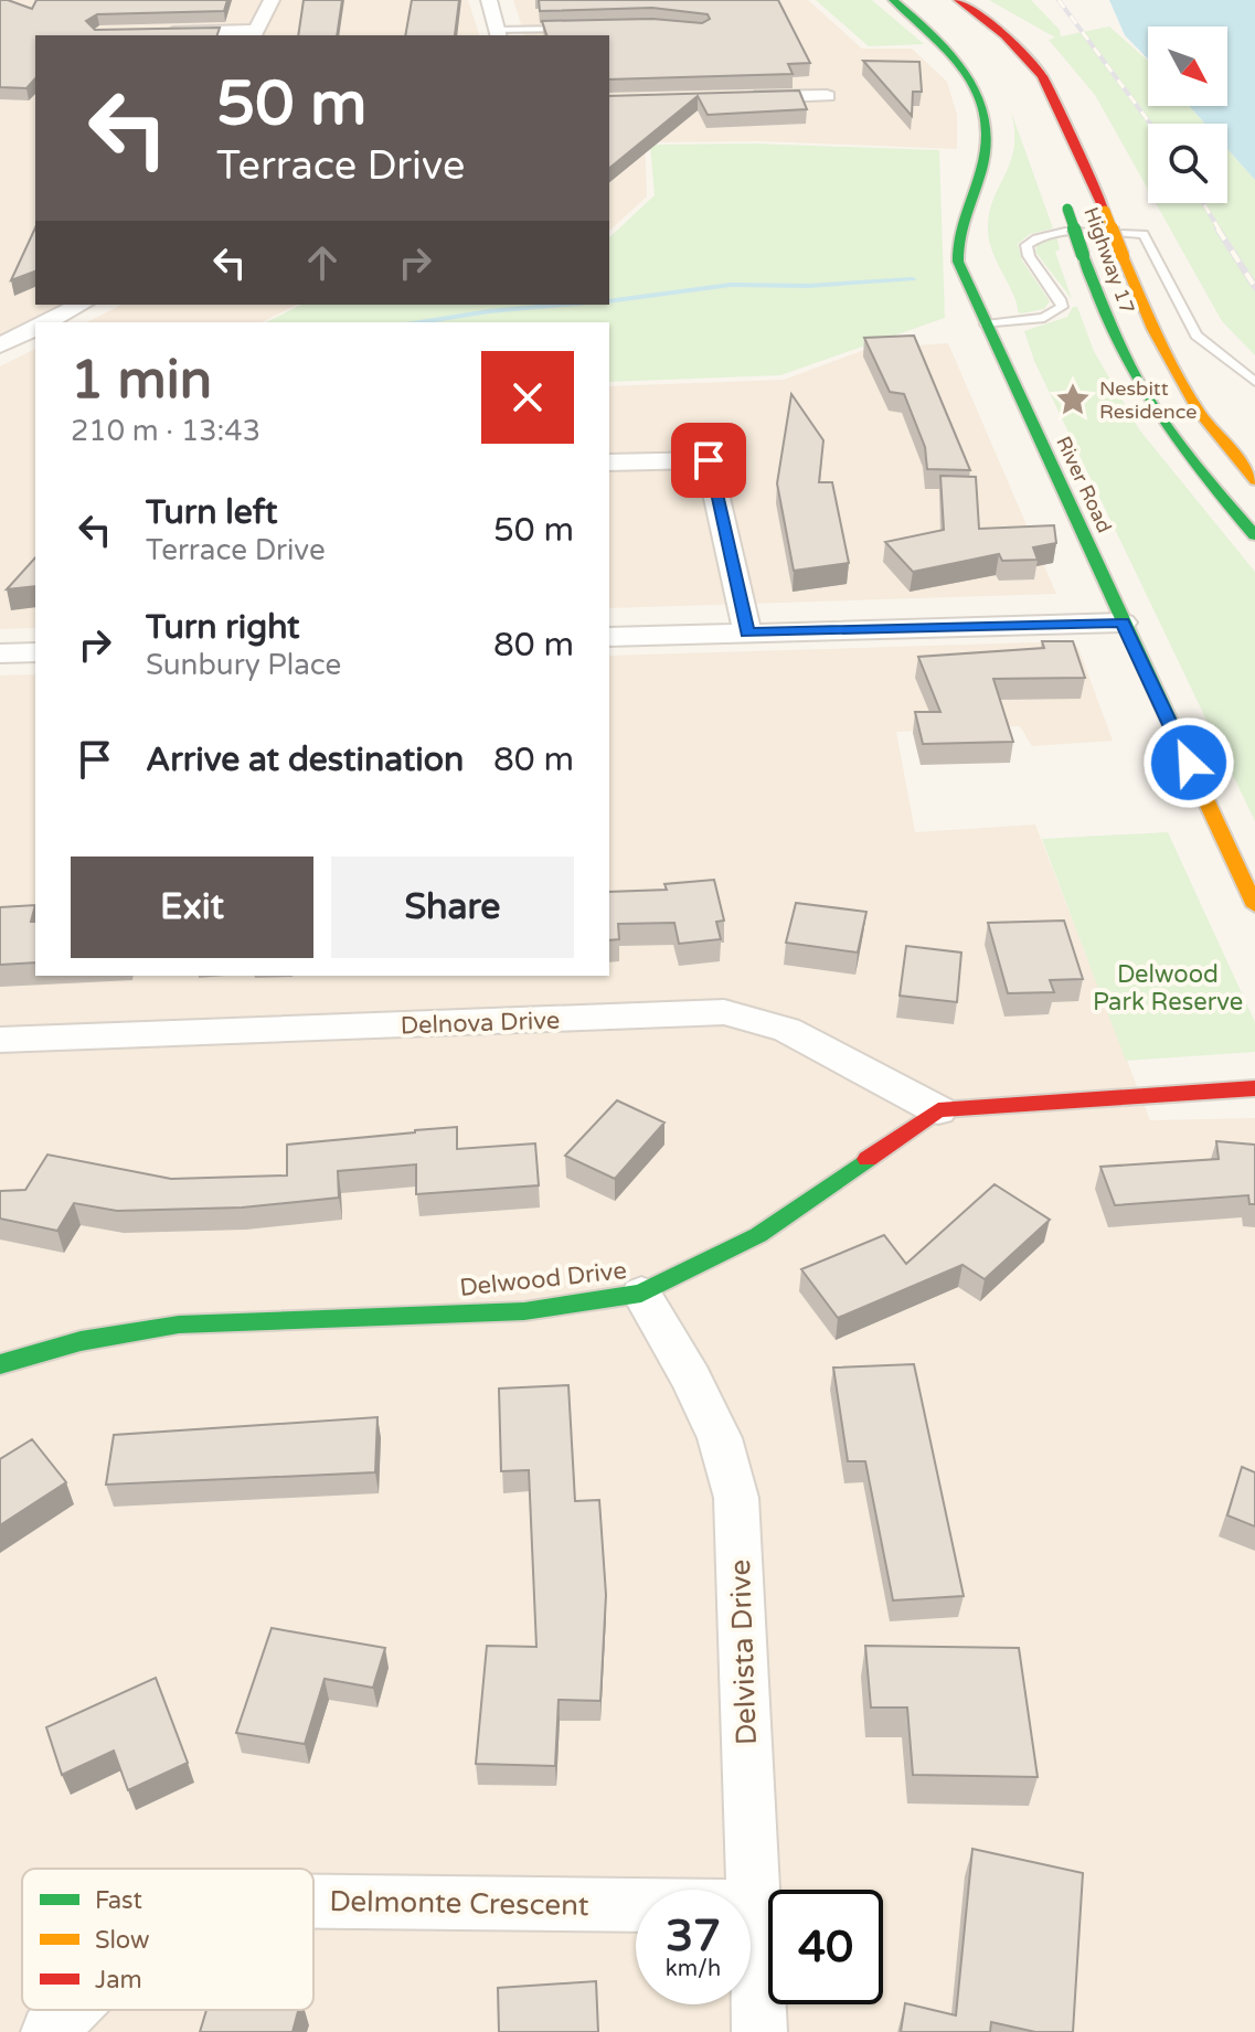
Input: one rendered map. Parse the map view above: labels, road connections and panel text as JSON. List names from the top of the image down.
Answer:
{
  "streets": {
    "main road": ["Highway 17", "River Road", "Delwood Drive"],
    "street": ["Delnova Drive", "Delvista Drive", "Delmonte Crescent"]
  },
  "crossings": [
    ["Delnova Drive", "Delwood Drive"],
    ["Delwood Drive", "Delvista Drive"],
    ["Delvista Drive", "Delmonte Crescent"]
  ],
  "parks": ["Delwood Park Reserve"],
  "places": {
    "place": ["Nesbitt Residence"]
  },
  "legend": ["Fast", "Slow", "Jam"],
  "north": "bottom right",
  "page": {
    "turn": ["50 m", "Terrace Drive"],
    "heading": ["1 min", "210 m · 13:43"],
    "list": [
      {
        "name": "Turn left",
        "note": "Terrace Drive",
        "value": "50 m"
      },
      {
        "name": "Turn right",
        "note": "Sunbury Place",
        "value": "80 m"
      },
      {
        "name": "Arrive at destination",
        "value": "80 m"
      }
    ],
    "buttons": ["Exit", "Share"],
    "speed": "37 km/h",
    "limit": "40"
  }
}
